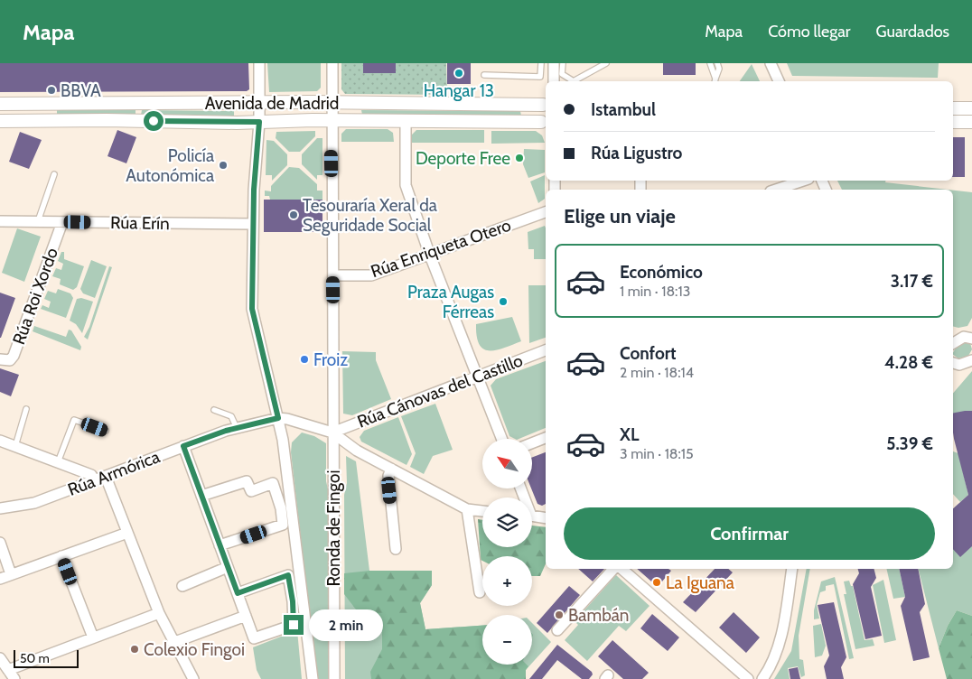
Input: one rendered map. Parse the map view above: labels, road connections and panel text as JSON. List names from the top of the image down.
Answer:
{
  "streets": {
    "street": [
      "Avenida de Madrid",
      "Rúa Erín",
      "Rúa Enriqueta Otero",
      "Rúa Roi Xordo",
      "Rúa Cánovas del Castillo",
      "Rúa Armórica",
      "Ronda de Fingoi"
    ]
  },
  "crossings": [
    ["Avenida de Madrid", "Ronda de Fingoi"],
    ["Rúa Erín", "Rúa Roi Xordo"],
    ["Rúa Erín", "Ronda de Fingoi"],
    ["Rúa Enriqueta Otero", "Ronda de Fingoi"],
    ["Rúa Cánovas del Castillo", "Ronda de Fingoi"],
    ["Rúa Armórica", "Ronda de Fingoi"]
  ],
  "places": [
    "Hangar 13",
    "BBVA",
    "Deporte Free",
    "Policía Autonómica",
    "Tesouraría Xeral da Seguridade Social",
    "Praza Augas Férreas",
    "Froiz",
    "La Iguana",
    "Bambán",
    "Colexio Fingoi"
  ],
  "scale_bar": "50 m",
  "north": "top left",
  "page": {
    "header": "Mapa",
    "nav": ["Mapa", "Cómo llegar", "Guardados"],
    "banner": ["Istambul", "Rúa Ligustro"],
    "heading": "Elige un viaje",
    "list": [
      {
        "name": "Económico",
        "note": "1 min · 18:13",
        "value": "3.17 €"
      },
      {
        "name": "Confort",
        "note": "2 min · 18:14",
        "value": "4.28 €"
      },
      {
        "name": "XL",
        "note": "3 min · 18:15",
        "value": "5.39 €"
      }
    ],
    "map_buttons": ["+", "−"],
    "buttons": "Confirmar",
    "bubble": "2 min",
    "scale": "50 m"
  }
}
